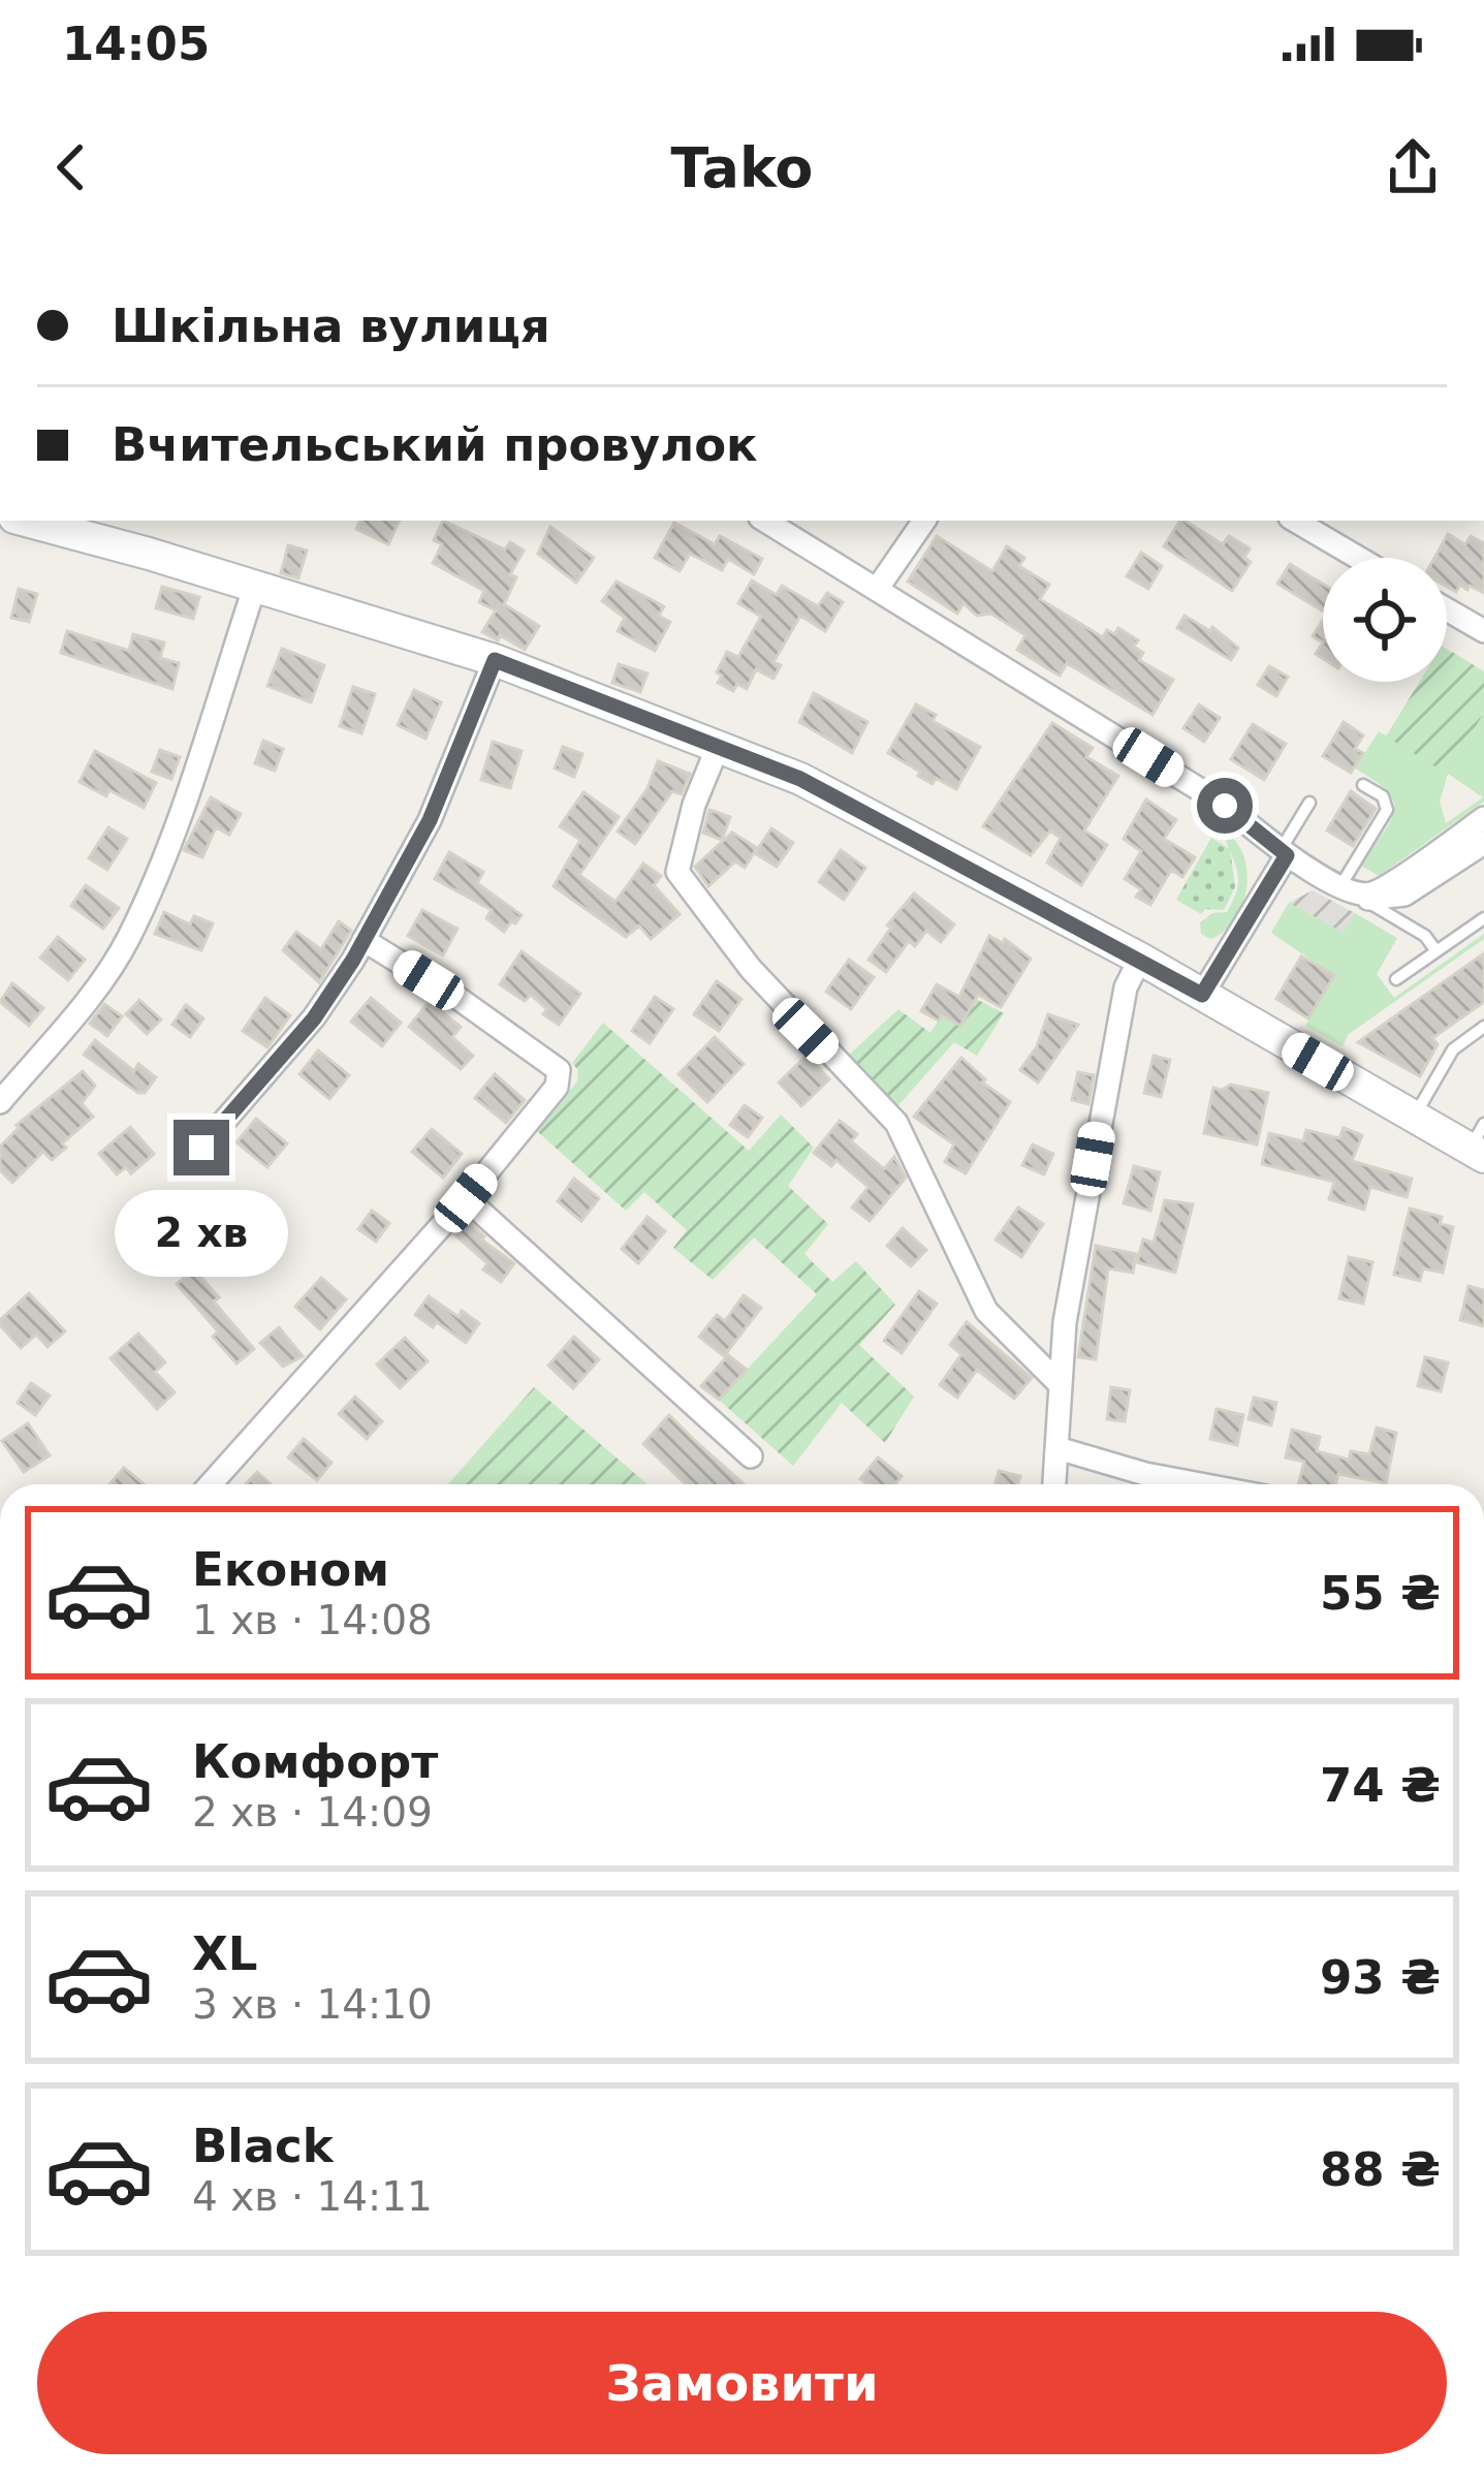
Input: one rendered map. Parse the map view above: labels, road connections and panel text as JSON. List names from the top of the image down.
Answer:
{
  "page": {
    "status": "14:05",
    "header": "Tako",
    "banner": ["Шкільна вулиця", "Вчительський провулок"],
    "bubble": "2 хв",
    "list": [
      {
        "name": "Економ",
        "note": "1 хв · 14:08",
        "value": "55 ₴"
      },
      {
        "name": "Комфорт",
        "note": "2 хв · 14:09",
        "value": "74 ₴"
      },
      {
        "name": "XL",
        "note": "3 хв · 14:10",
        "value": "93 ₴"
      },
      {
        "name": "Black",
        "note": "4 хв · 14:11",
        "value": "88 ₴"
      }
    ],
    "buttons": "Замовити"
  }
}
